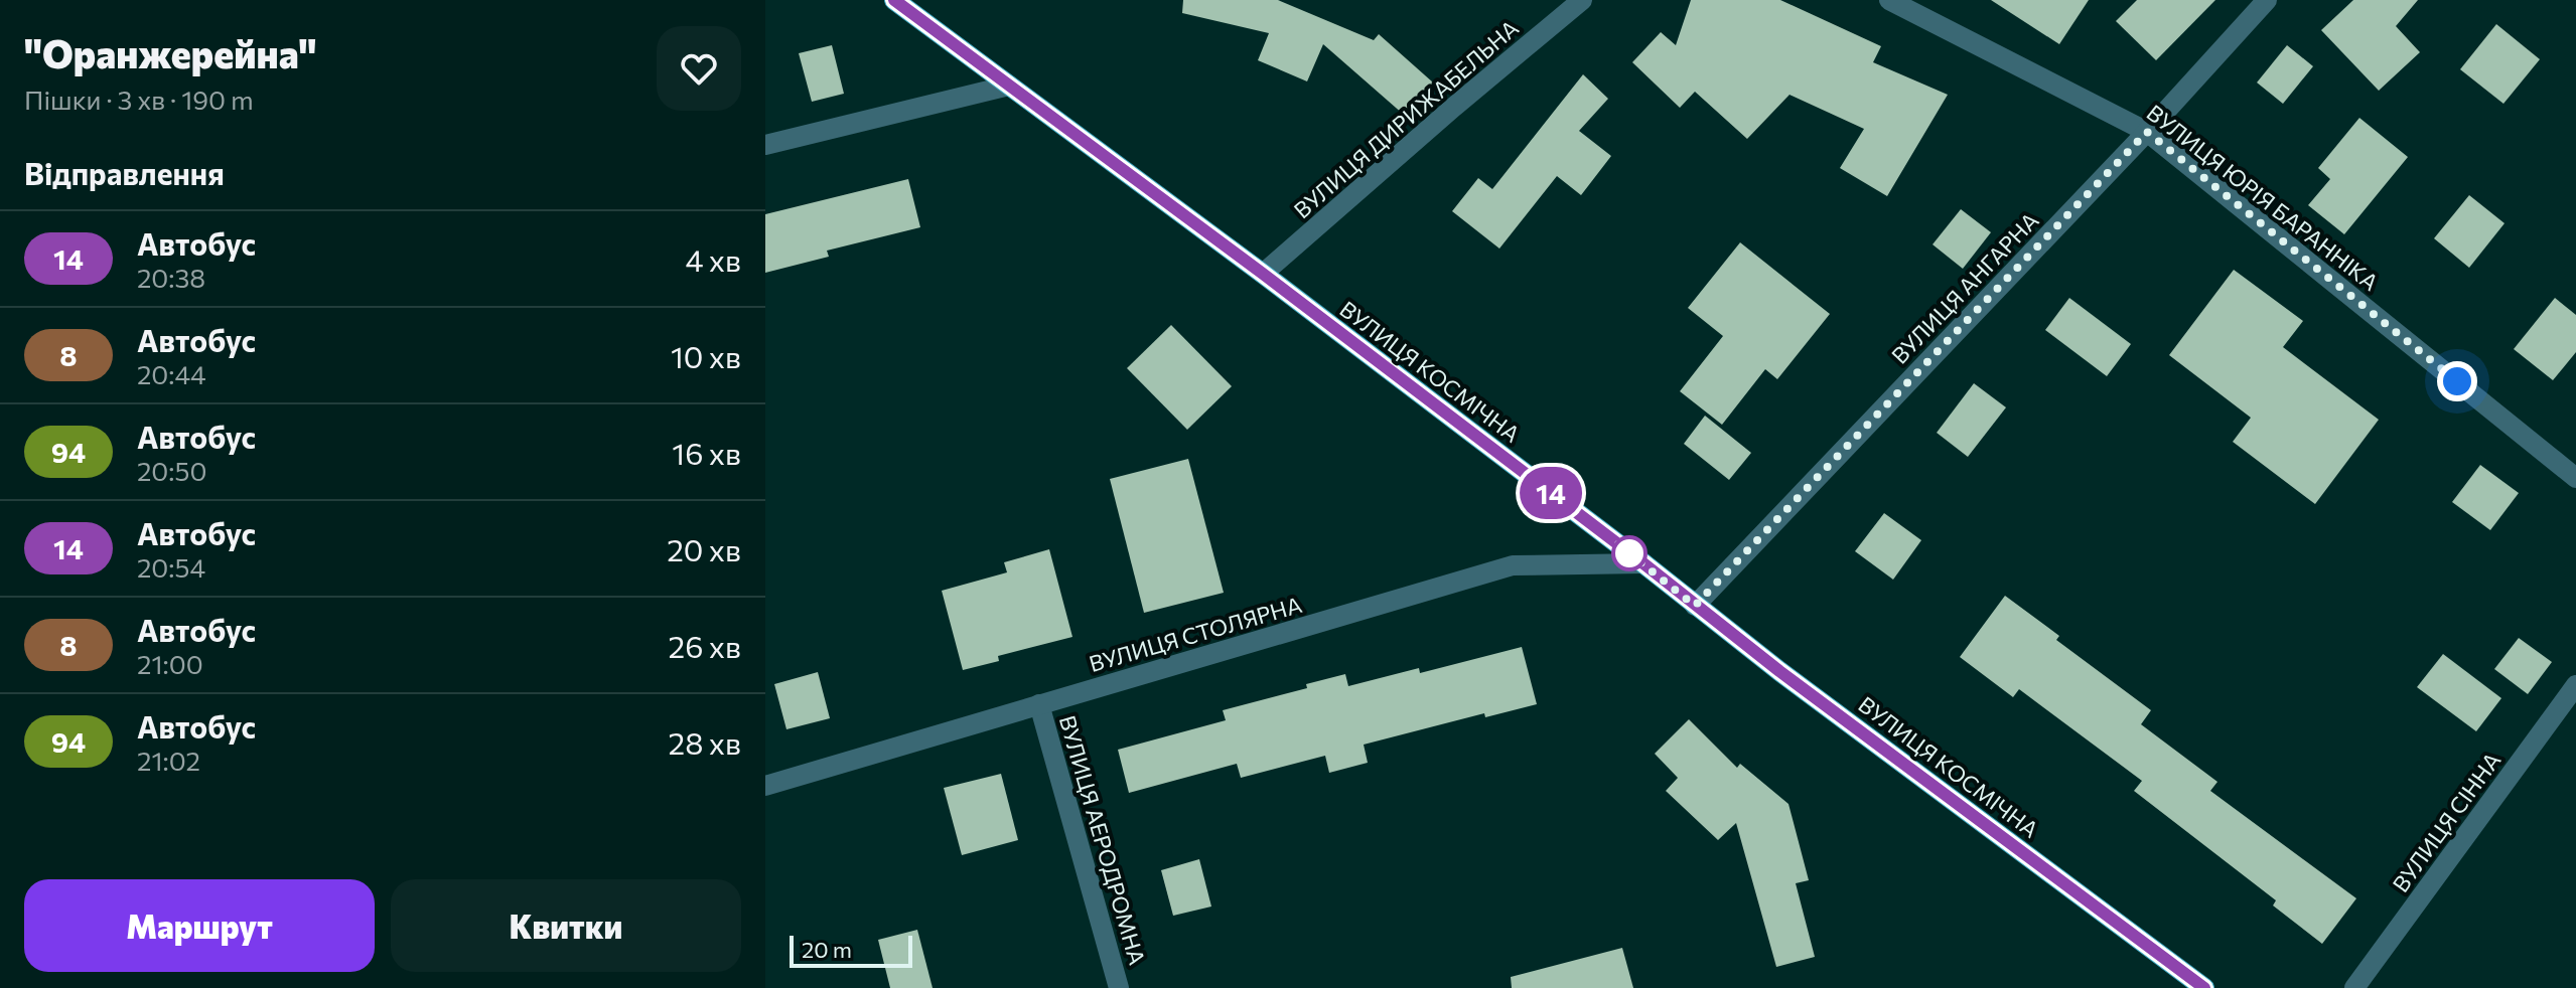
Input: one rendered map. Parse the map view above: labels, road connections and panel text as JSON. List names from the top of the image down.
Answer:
{
  "streets": {
    "main road": ["ВУЛИЦЯ КОСМІЧНА"],
    "street": [
      "ВУЛИЦЯ ДИРИЖАБЕЛЬНА",
      "ВУЛИЦЯ ЮРІЯ БАРАННІКА",
      "ВУЛИЦЯ АНГАРНА",
      "ВУЛИЦЯ СТОЛЯРНА",
      "ВУЛИЦЯ СІННА",
      "ВУЛИЦЯ АЕРОДРОМНА"
    ]
  },
  "crossings": [
    ["ВУЛИЦЯ ДИРИЖАБЕЛЬНА", "ВУЛИЦЯ КОСМІЧНА"],
    ["ВУЛИЦЯ ЮРІЯ БАРАННІКА", "ВУЛИЦЯ АНГАРНА"],
    ["ВУЛИЦЯ АНГАРНА", "ВУЛИЦЯ КОСМІЧНА"],
    ["ВУЛИЦЯ КОСМІЧНА", "ВУЛИЦЯ СТОЛЯРНА"],
    ["ВУЛИЦЯ СТОЛЯРНА", "ВУЛИЦЯ АЕРОДРОМНА"]
  ],
  "lines": ["bus line 14"],
  "scale_bar": "20 m",
  "page": {
    "heading": [
      ["\"Оранжерейна\"", "Пішки · 3 хв · 190 m"],
      "Відправлення"
    ],
    "on_map": "14",
    "list": [
      {
        "mark": "14",
        "name": "Автобус",
        "note": "20:38",
        "value": "4 хв"
      },
      {
        "mark": "8",
        "name": "Автобус",
        "note": "20:44",
        "value": "10 хв"
      },
      {
        "mark": "94",
        "name": "Автобус",
        "note": "20:50",
        "value": "16 хв"
      },
      {
        "mark": "14",
        "name": "Автобус",
        "note": "20:54",
        "value": "20 хв"
      },
      {
        "mark": "8",
        "name": "Автобус",
        "note": "21:00",
        "value": "26 хв"
      },
      {
        "mark": "94",
        "name": "Автобус",
        "note": "21:02",
        "value": "28 хв"
      }
    ],
    "buttons": ["Маршрут", "Квитки"],
    "scale": "20 m"
  }
}
